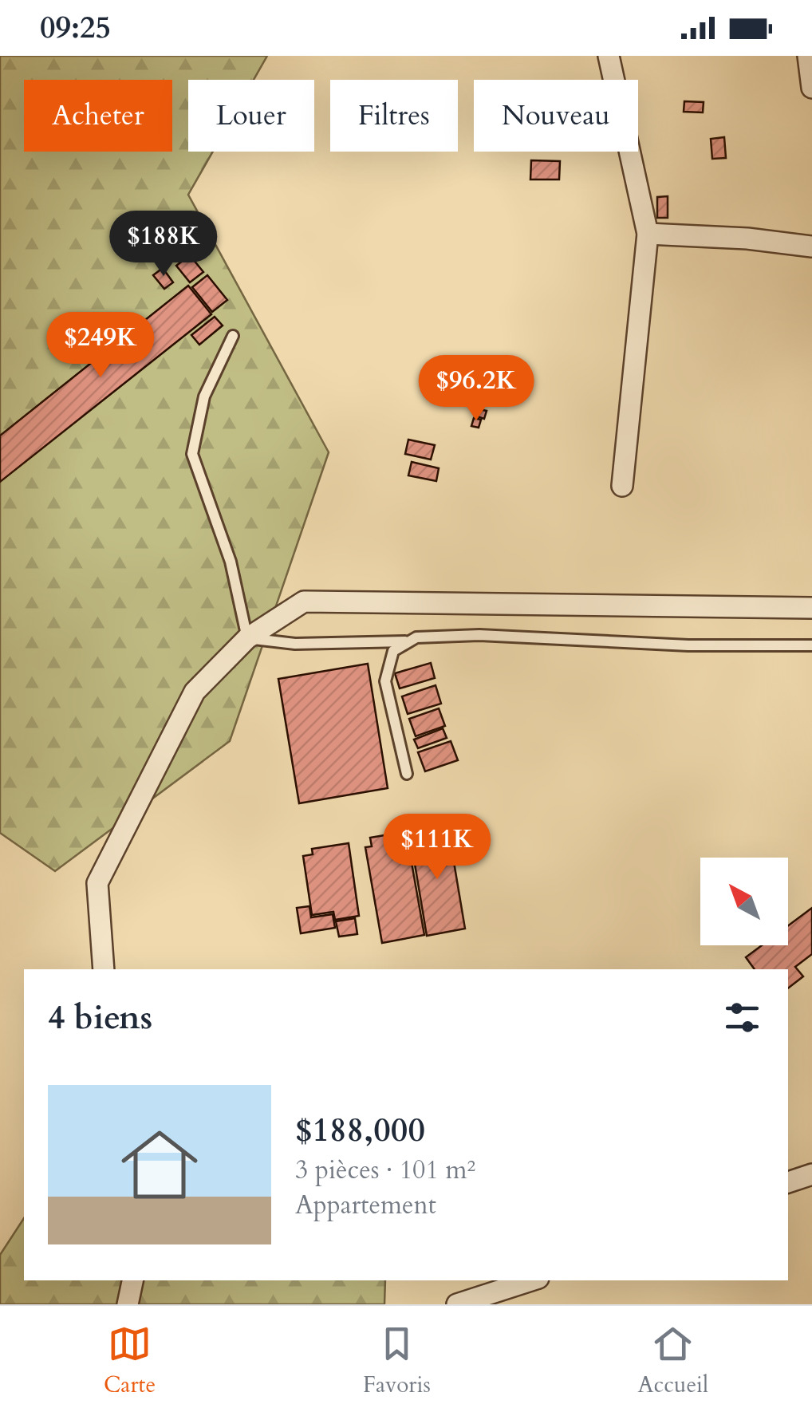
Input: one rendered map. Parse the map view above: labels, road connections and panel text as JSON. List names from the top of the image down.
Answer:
{
  "north": "top left",
  "page": {
    "status": "09:25",
    "chip": [
      "Acheter",
      "Louer",
      "Filtres",
      "Nouveau"
    ],
    "price": [
      "$188K",
      "$249K",
      "$96.2K",
      "$111K"
    ],
    "heading": "4 biens",
    "list": [
      {
        "name": "$188,000",
        "note": "3 pièces · 101 m² · Appartement"
      }
    ],
    "tabs": ["Carte", "Favoris", "Accueil"]
  }
}
